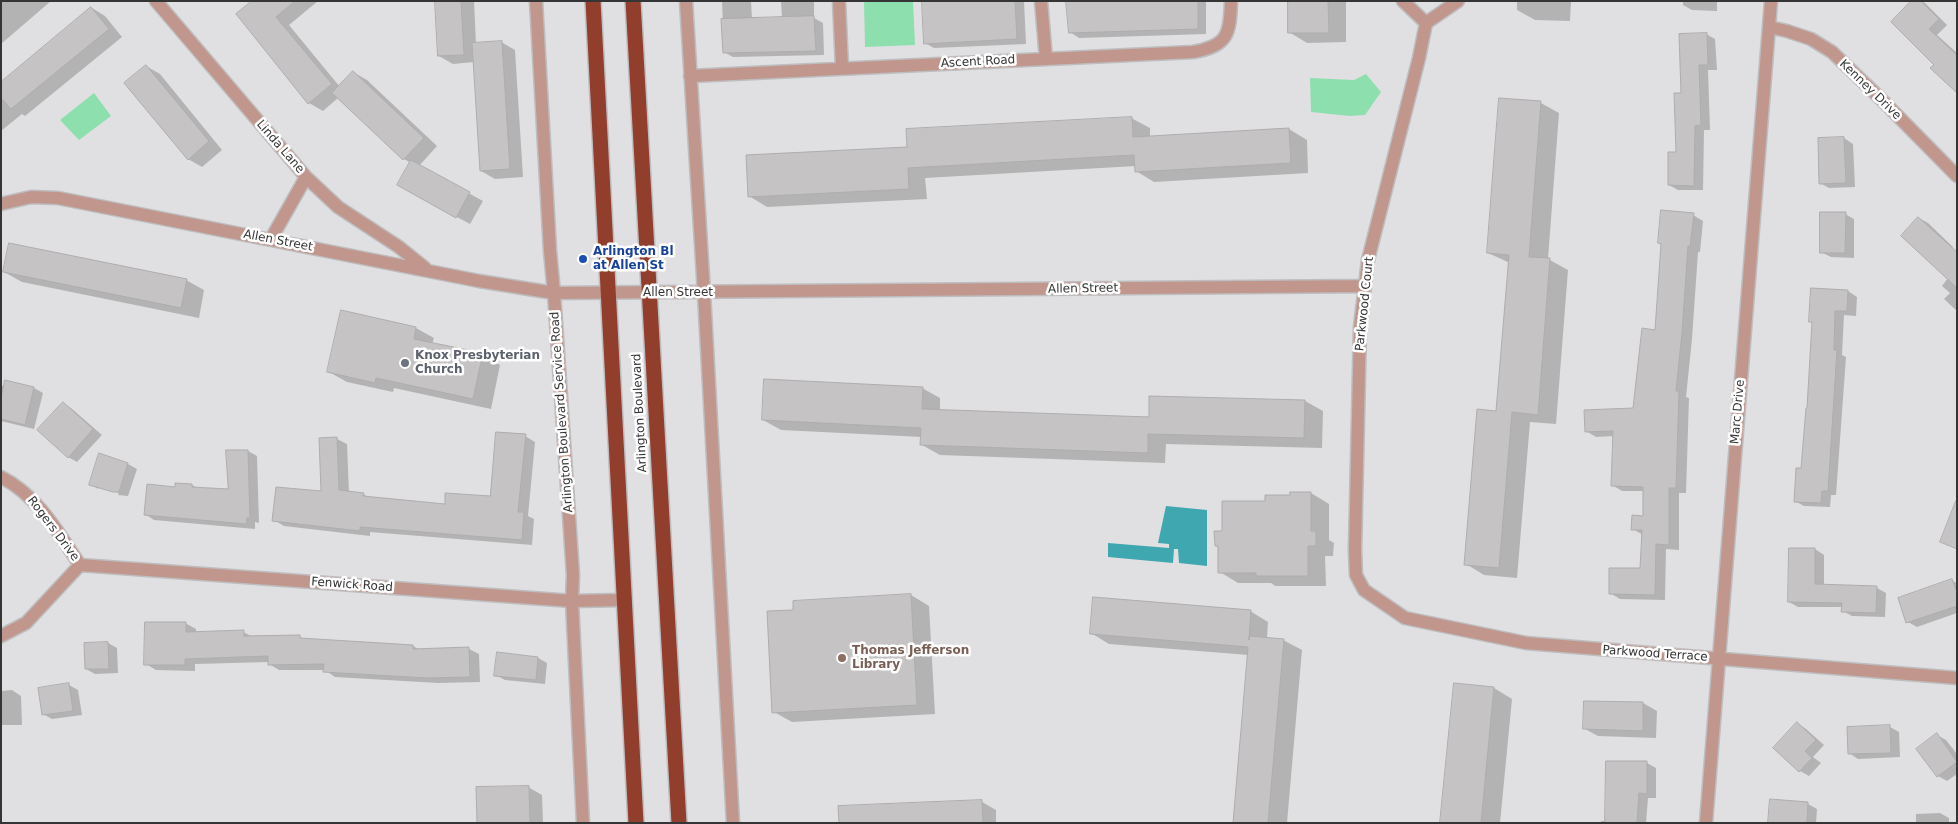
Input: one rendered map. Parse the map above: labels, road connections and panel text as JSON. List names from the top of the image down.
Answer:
{
  "streets": {
    "highway": ["Arlington Boulevard"],
    "street": [
      "Ascent Road",
      "Kenney Drive",
      "Linda Lane",
      "Allen Street",
      "Parkwood Court",
      "Arlington Boulevard Service Road",
      "Marc Drive",
      "Rogers Drive",
      "Fenwick Road",
      "Parkwood Terrace"
    ]
  },
  "crossings": [
    ["Kenney Drive", "Marc Drive"],
    ["Linda Lane", "Allen Street"],
    ["Allen Street", "Parkwood Court"],
    ["Allen Street", "Arlington Boulevard Service Road"],
    ["Allen Street", "Arlington Boulevard"],
    ["Parkwood Court", "Parkwood Terrace"],
    ["Arlington Boulevard Service Road", "Fenwick Road"],
    ["Marc Drive", "Parkwood Terrace"],
    ["Arlington Boulevard", "Fenwick Road"],
    ["Rogers Drive", "Fenwick Road"]
  ],
  "places": ["Arlington Bl at Allen St", "Knox Presbyterian Church", "Thomas Jefferson Library"]
}
